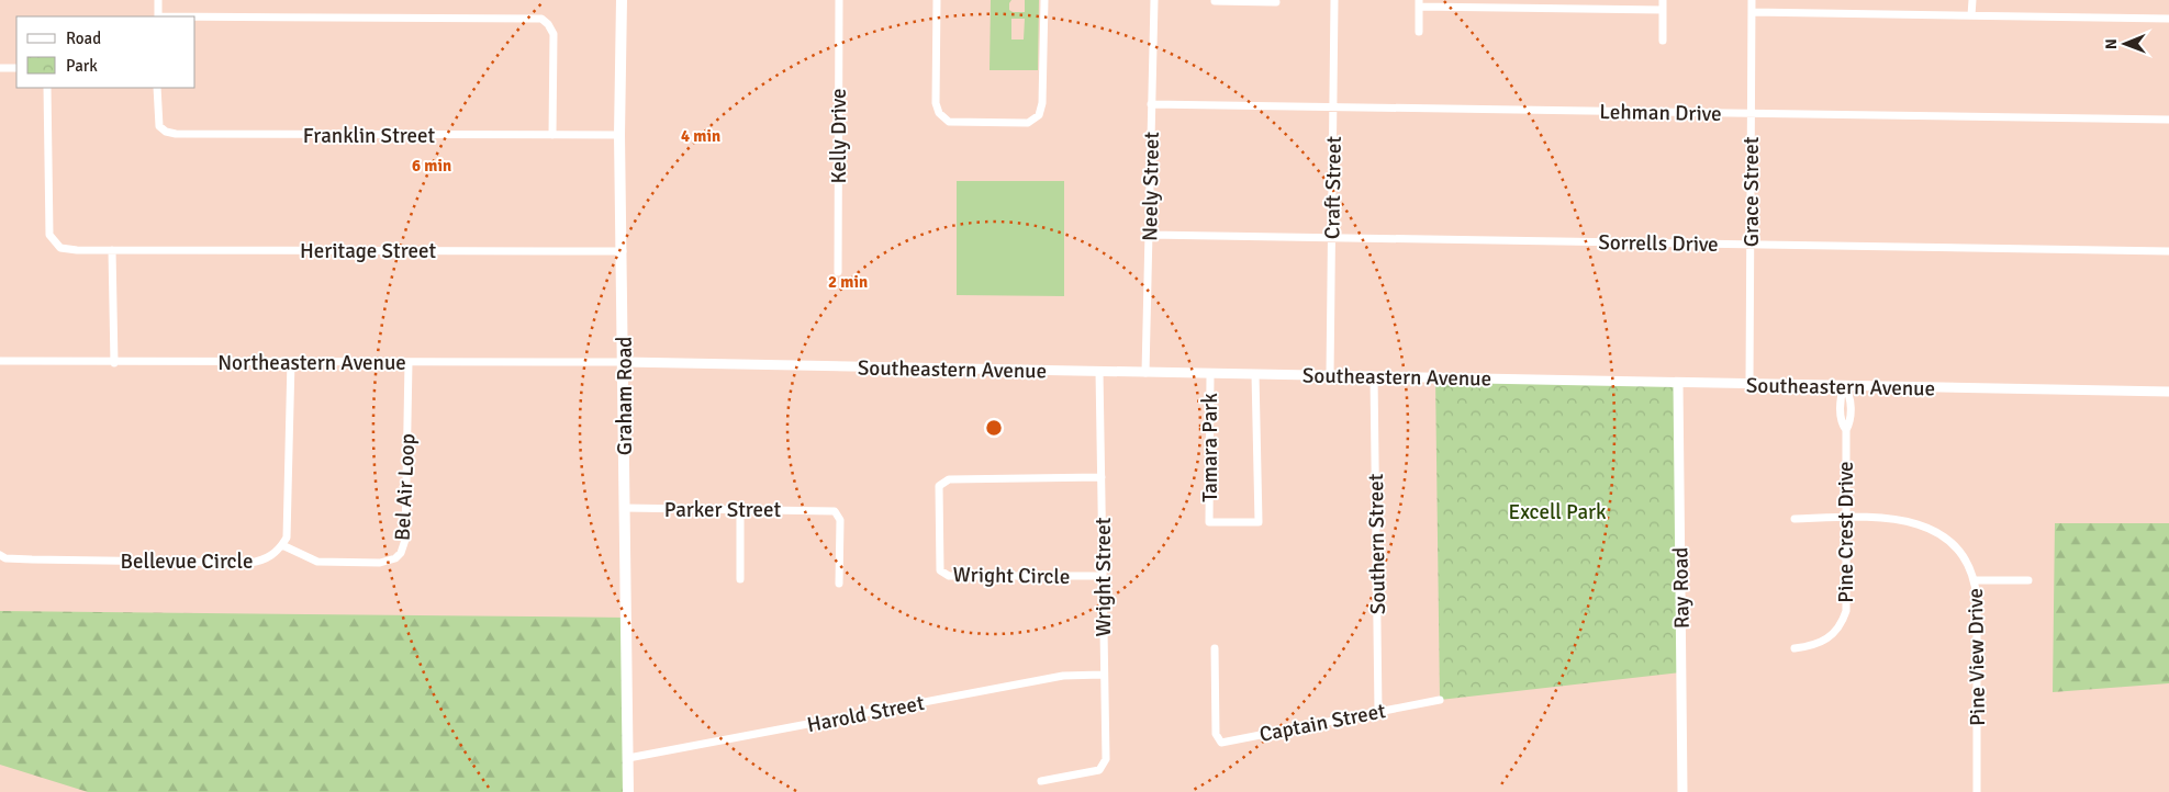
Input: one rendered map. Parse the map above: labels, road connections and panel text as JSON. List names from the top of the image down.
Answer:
{
  "streets": {
    "main road": ["Graham Road"],
    "street": [
      "Lehman Drive",
      "Franklin Street",
      "Kelly Drive",
      "Neely Street",
      "Craft Street",
      "Grace Street",
      "Sorrells Drive",
      "Heritage Street",
      "Northeastern Avenue",
      "Southeastern Avenue",
      "Tamara Park",
      "Bel Air Loop",
      "Parker Street",
      "Pine Crest Drive",
      "Southern Street",
      "Bellevue Circle",
      "Wright Circle",
      "Wright Street",
      "Ray Road",
      "Pine View Drive",
      "Harold Street",
      "Captain Street"
    ]
  },
  "crossings": [
    ["Lehman Drive", "Neely Street"],
    ["Lehman Drive", "Craft Street"],
    ["Lehman Drive", "Grace Street"],
    ["Franklin Street", "Graham Road"],
    ["Neely Street", "Sorrells Drive"],
    ["Neely Street", "Southeastern Avenue"],
    ["Craft Street", "Sorrells Drive"],
    ["Craft Street", "Southeastern Avenue"],
    ["Grace Street", "Sorrells Drive"],
    ["Grace Street", "Southeastern Avenue"],
    ["Heritage Street", "Graham Road"],
    ["Northeastern Avenue", "Southeastern Avenue"],
    ["Northeastern Avenue", "Graham Road"],
    ["Northeastern Avenue", "Bel Air Loop"],
    ["Northeastern Avenue", "Bellevue Circle"],
    ["Southeastern Avenue", "Graham Road"],
    ["Southeastern Avenue", "Tamara Park"],
    ["Southeastern Avenue", "Pine Crest Drive"],
    ["Southeastern Avenue", "Southern Street"],
    ["Southeastern Avenue", "Wright Street"],
    ["Southeastern Avenue", "Ray Road"],
    ["Graham Road", "Parker Street"],
    ["Graham Road", "Harold Street"],
    ["Bel Air Loop", "Bellevue Circle"],
    ["Pine Crest Drive", "Pine View Drive"],
    ["Southern Street", "Captain Street"],
    ["Wright Circle", "Wright Street"],
    ["Wright Street", "Harold Street"]
  ],
  "parks": ["Excell Park"],
  "legend": ["Road", "Park"],
  "north": "left",
  "rings": ["4 min", "6 min", "2 min"]
}
